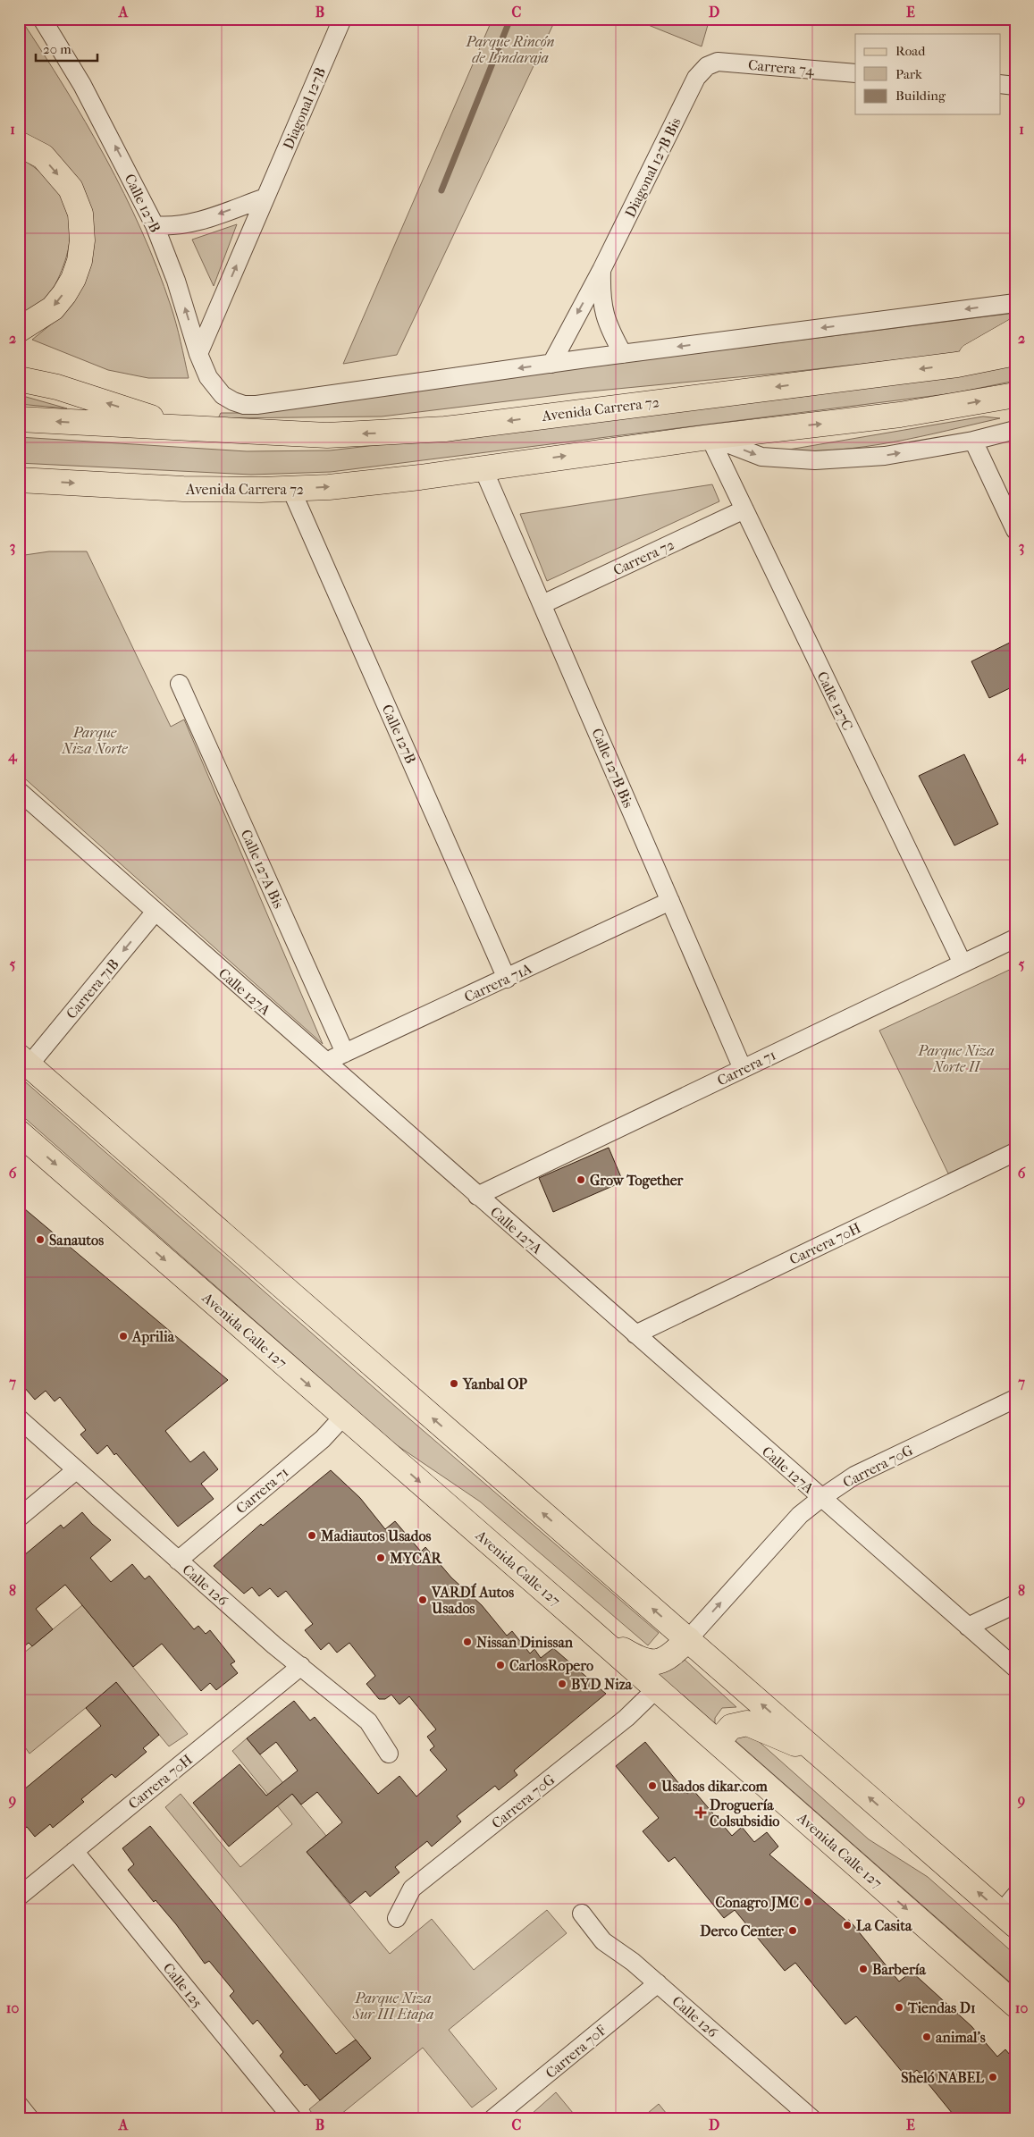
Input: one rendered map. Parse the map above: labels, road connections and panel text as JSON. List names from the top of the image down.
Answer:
{
  "streets": {
    "main road": ["Avenida Carrera 72", "Avenida Calle 127"],
    "street": [
      "Carrera 74",
      "Diagonal 127B",
      "Diagonal 127B Bis",
      "Calle 127B",
      "Carrera 72",
      "Calle 127C",
      "Calle 127B Bis",
      "Calle 127A Bis",
      "Carrera 71A",
      "Carrera 71B",
      "Calle 127A",
      "Carrera 71",
      "Carrera 70H",
      "Carrera 70G",
      "Calle 126",
      "Calle 125",
      "Carrera 70F"
    ]
  },
  "crossings": [
    ["Carrera 74", "Diagonal 127B Bis"],
    ["Diagonal 127B", "Calle 127B"],
    ["Diagonal 127B Bis", "Calle 127B"],
    ["Calle 127B", "Avenida Carrera 72"],
    ["Calle 127B", "Carrera 71A"],
    ["Avenida Carrera 72", "Calle 127C"],
    ["Avenida Carrera 72", "Calle 127B Bis"],
    ["Carrera 72", "Calle 127C"],
    ["Carrera 72", "Calle 127B Bis"],
    ["Calle 127C", "Carrera 71"],
    ["Calle 127B Bis", "Carrera 71A"],
    ["Calle 127B Bis", "Carrera 71"],
    ["Calle 127A Bis", "Carrera 71A"],
    ["Carrera 71A", "Calle 127A"],
    ["Carrera 71B", "Calle 127A"],
    ["Calle 127A", "Carrera 71"],
    ["Calle 127A", "Carrera 70H"],
    ["Calle 127A", "Carrera 70G"],
    ["Carrera 71", "Avenida Calle 127"],
    ["Carrera 71", "Calle 126"],
    ["Carrera 70H", "Calle 126"],
    ["Carrera 70H", "Calle 125"],
    ["Avenida Calle 127", "Carrera 70G"],
    ["Calle 126", "Carrera 70F"]
  ],
  "one_way": ["Diagonal 127B", "Calle 127B", "Carrera 71B"],
  "parks": [
    "Parque Rincón de Lindaraja",
    "Parque Niza Norte",
    "Parque Niza Norte II",
    "Parque Niza Sur III Etapa"
  ],
  "places": {
    "other": [
      "Grow Together",
      "Sanautos",
      "Aprilia",
      "Yanbal OP",
      "Madiautos Usados",
      "MYCAR",
      "VARDÍ Autos Usados",
      "Nissan Dinissan",
      "CarlosRopero",
      "BYD Niza",
      "Usados dikar.com",
      "Conagro JMC",
      "La Casita",
      "Derco Center",
      "Barbería",
      "Tiendas D1",
      "animal's",
      "Sheló NABEL"
    ],
    "health": ["Droguería Colsubsidio"]
  },
  "legend": ["Road", "Park", "Building"],
  "scale_bar": "20 m",
  "grid": {
    "columns": [
      "A",
      "B",
      "C",
      "D",
      "E"
    ],
    "rows": [
      "1",
      "2",
      "3",
      "4",
      "5",
      "6",
      "7",
      "8",
      "9",
      "10"
    ]
  }
}
